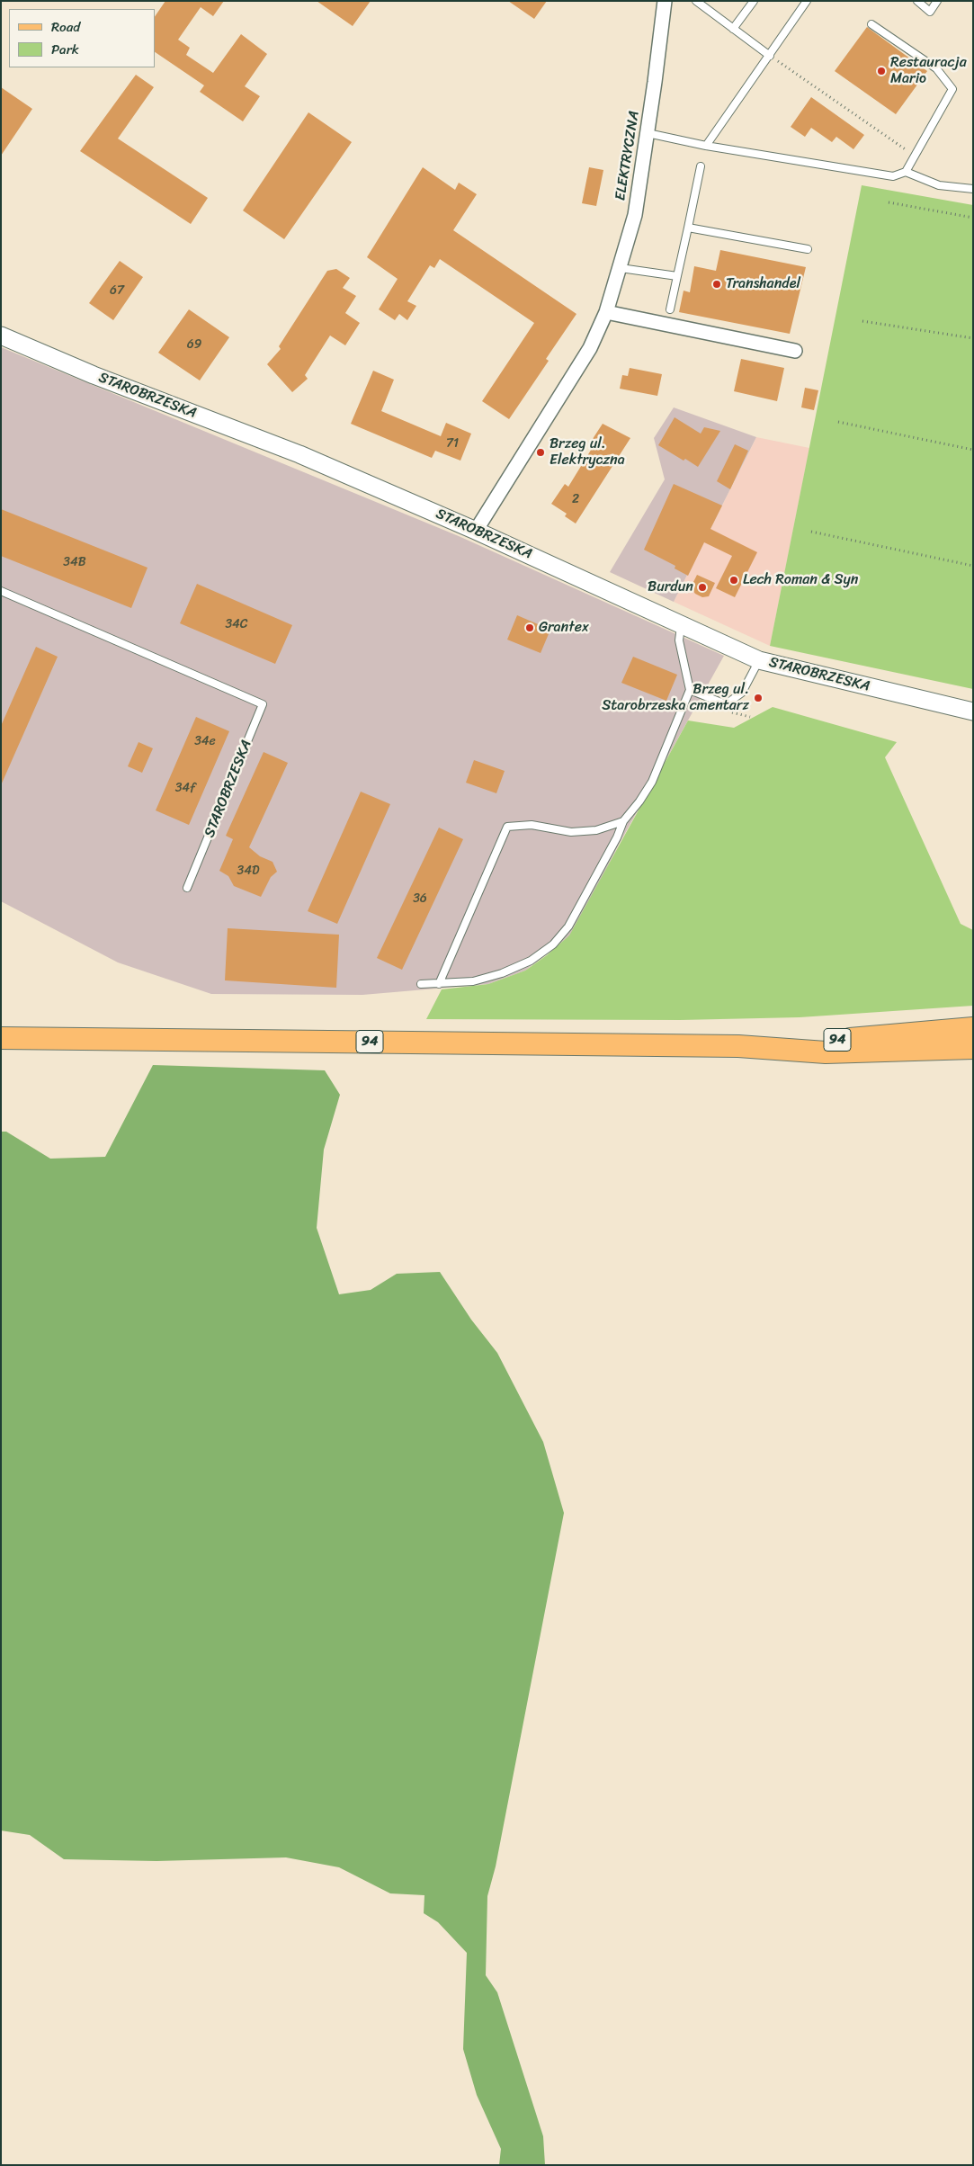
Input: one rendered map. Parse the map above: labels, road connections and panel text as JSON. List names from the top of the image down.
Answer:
{
  "streets": {
    "main road": ["94"],
    "street": ["ELEKTRYCZNA", "STAROBRZESKA"]
  },
  "crossings": [
    ["ELEKTRYCZNA", "STAROBRZESKA"]
  ],
  "places": [
    "Restauracja Mario",
    "Transhandel",
    "Brzeg ul. Elektryczna",
    "Lech Roman & Syn",
    "Burdun",
    "Grantex",
    "Brzeg ul. Starobrzeska cmentarz"
  ],
  "house_numbers": [
    "67",
    "69",
    "71",
    "2",
    "34B",
    "34C",
    "34e",
    "34f",
    "34D",
    "36"
  ],
  "legend": ["Road", "Park"]
}
